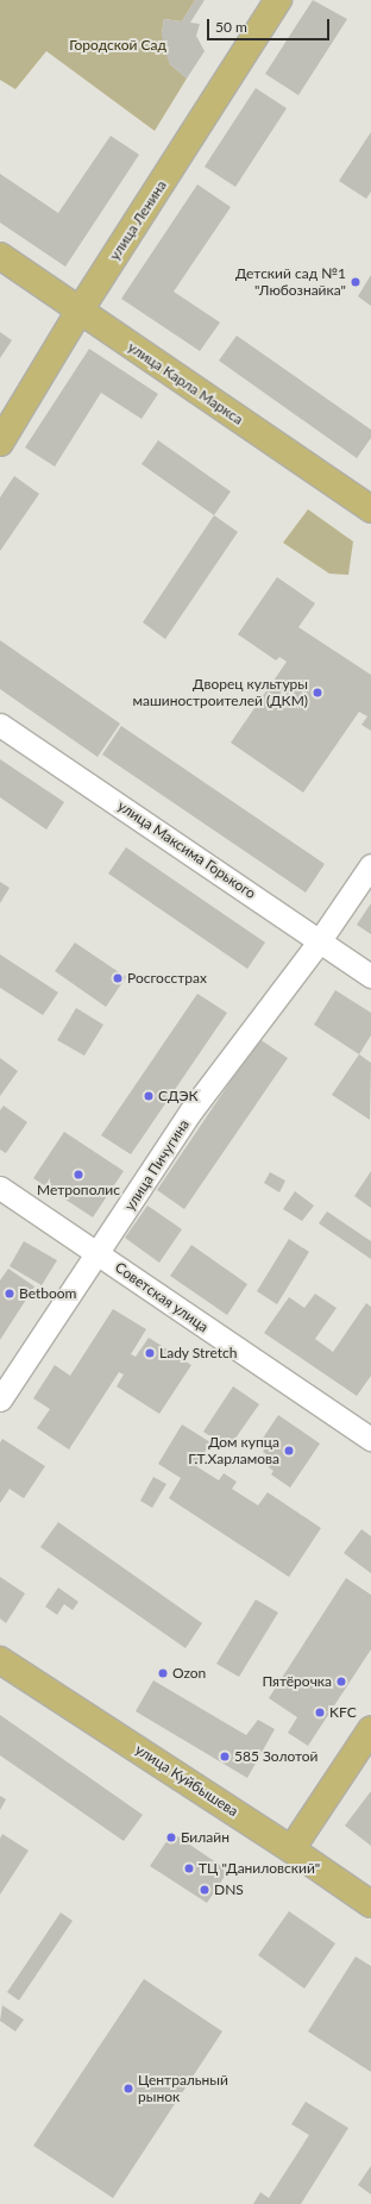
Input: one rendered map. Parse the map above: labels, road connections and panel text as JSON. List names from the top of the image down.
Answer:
{
  "streets": {
    "main road": ["улица Ленина", "улица Карла Маркса", "улица Куйбышева"],
    "street": ["улица Максима Горького", "улица Пичугина", "Советская улица"]
  },
  "crossings": [
    ["улица Ленина", "улица Карла Маркса"],
    ["улица Максима Горького", "улица Пичугина"],
    ["улица Пичугина", "Советская улица"]
  ],
  "parks": ["Городской Сад"],
  "places": [
    "Детский cад №1 \"Любознайка\"",
    "Дворец культуры машиностроителей (ДКМ)",
    "Росгосстрах",
    "СДЭК",
    "Метрополис",
    "Betboom",
    "Lady Stretch",
    "Дом купца Г.Т.Харламова",
    "Ozon",
    "Пятёрочка",
    "KFC",
    "585 Золотой",
    "Билайн",
    "ТЦ \"Даниловский\"",
    "DNS",
    "Центральный рынок"
  ],
  "scale_bar": "50 m"
}
